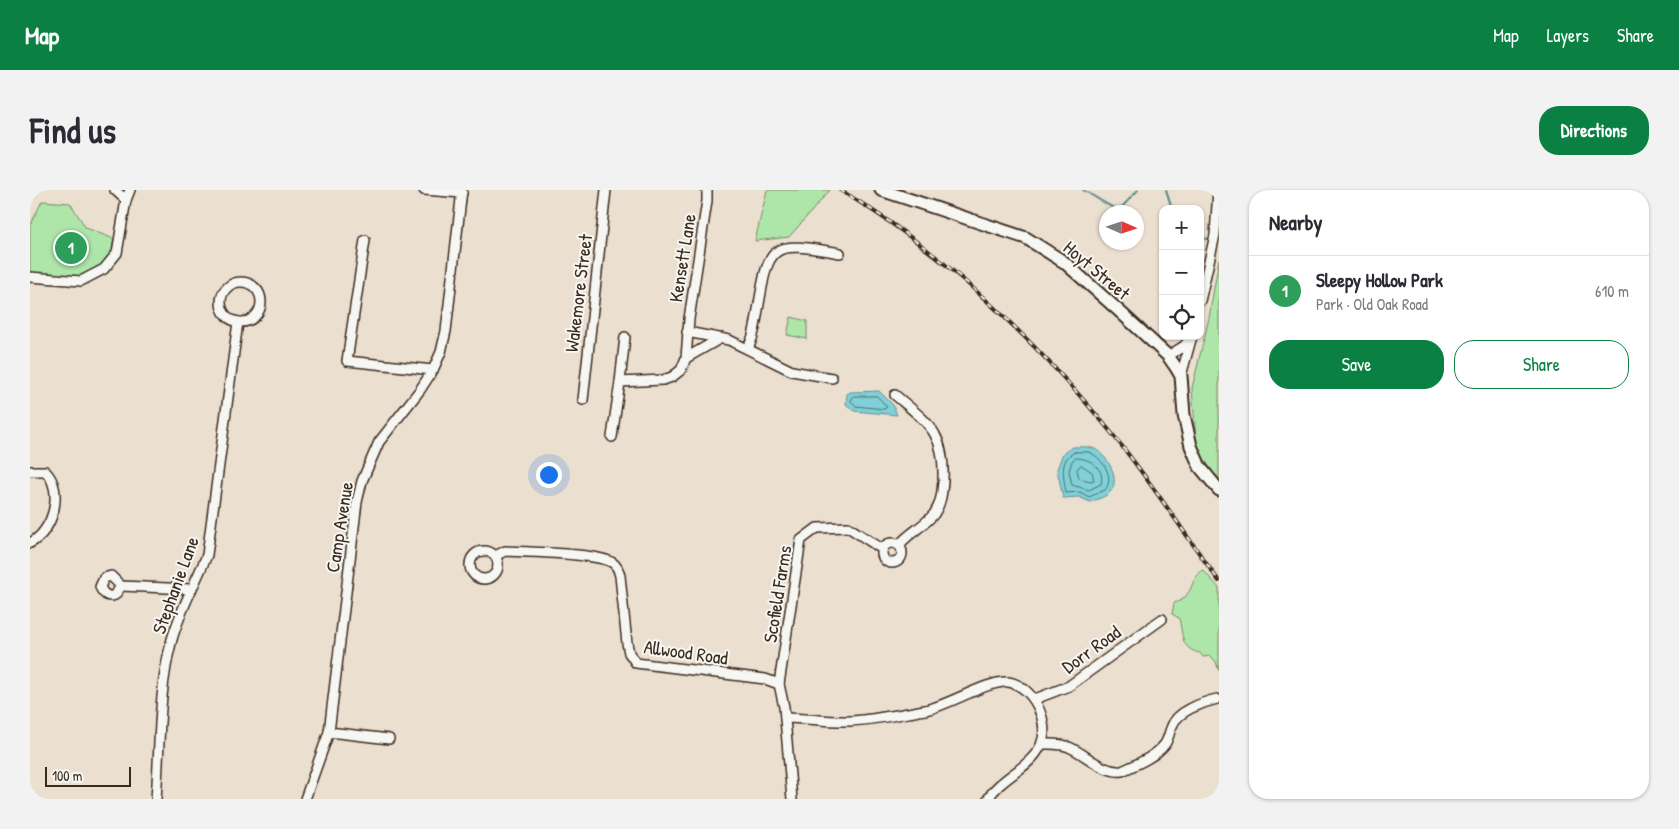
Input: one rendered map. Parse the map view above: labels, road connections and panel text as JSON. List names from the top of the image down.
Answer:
{
  "streets": {
    "main road": ["Hoyt Street"],
    "street": [
      "Kensett Lane",
      "Wakemore Street",
      "Camp Avenue",
      "Stephanie Lane",
      "Scofield Farms",
      "Dorr Road",
      "Allwood Road"
    ]
  },
  "crossings": [
    ["Scofield Farms", "Allwood Road"]
  ],
  "scale_bar": "100 m",
  "north": "right",
  "page": {
    "header": "Map",
    "nav": ["Map", "Layers", "Share"],
    "buttons": [
      "Directions",
      ["Save", "Share"]
    ],
    "title": "Find us",
    "heading": "Nearby",
    "map_buttons": ["+", "−"],
    "pins": "1",
    "list": [
      {
        "mark": "1",
        "name": "Sleepy Hollow Park",
        "note": "Park · Old Oak Road",
        "value": "610 m"
      }
    ],
    "scale": "100 m"
  }
}
